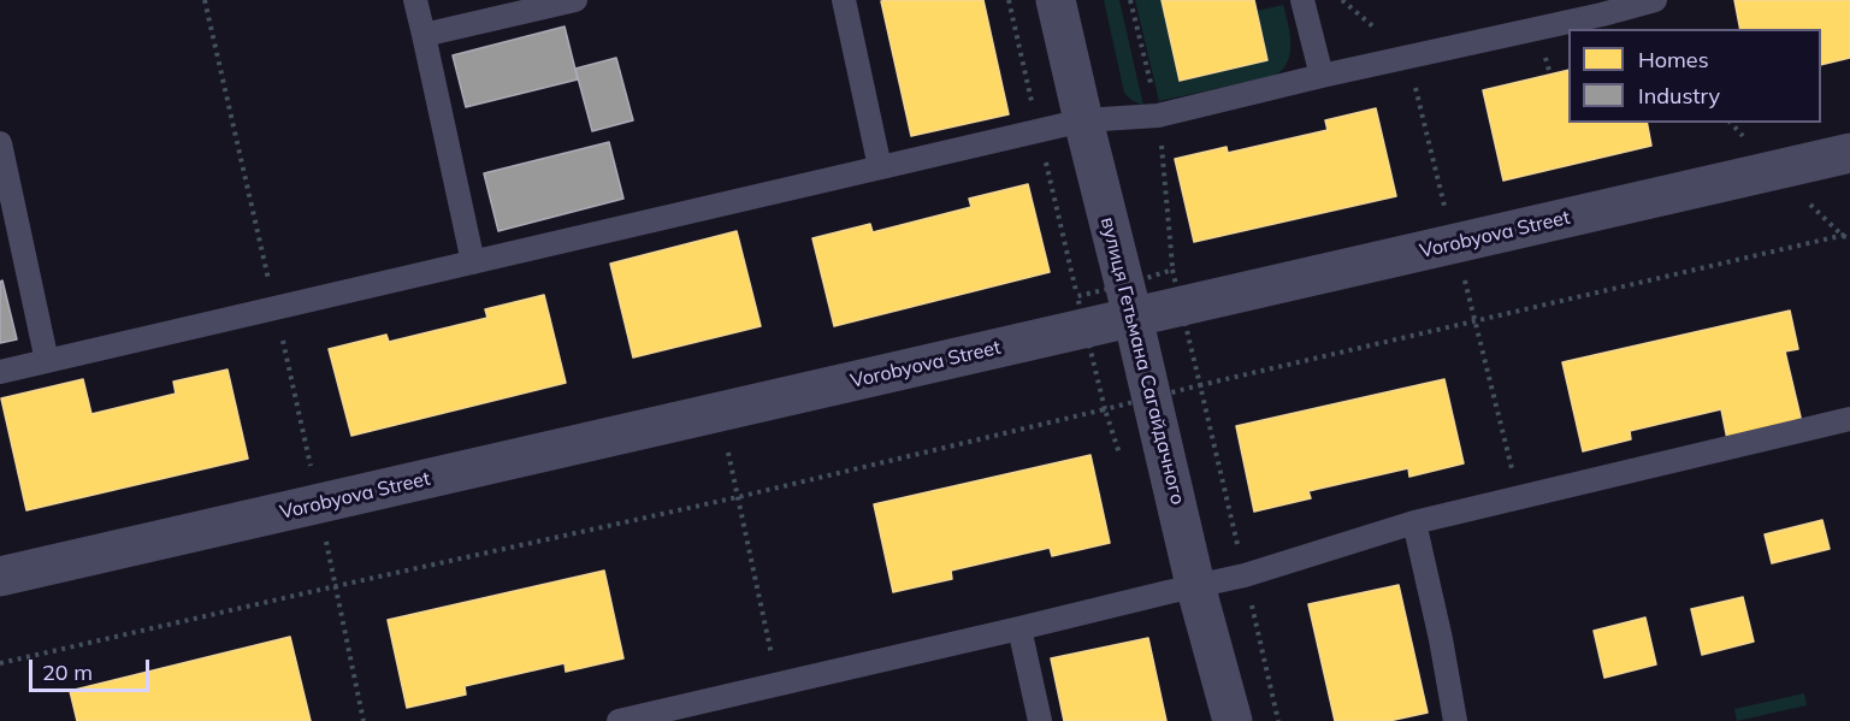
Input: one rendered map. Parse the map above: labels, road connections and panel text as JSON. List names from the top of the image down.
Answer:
{
  "streets": {
    "street": ["Vorobyova Street", "вулиця Гетьмана Сагайдачного"]
  },
  "crossings": [
    ["Vorobyova Street", "вулиця Гетьмана Сагайдачного"]
  ],
  "legend": ["Homes", "Industry"],
  "scale_bar": "20 m"
}
